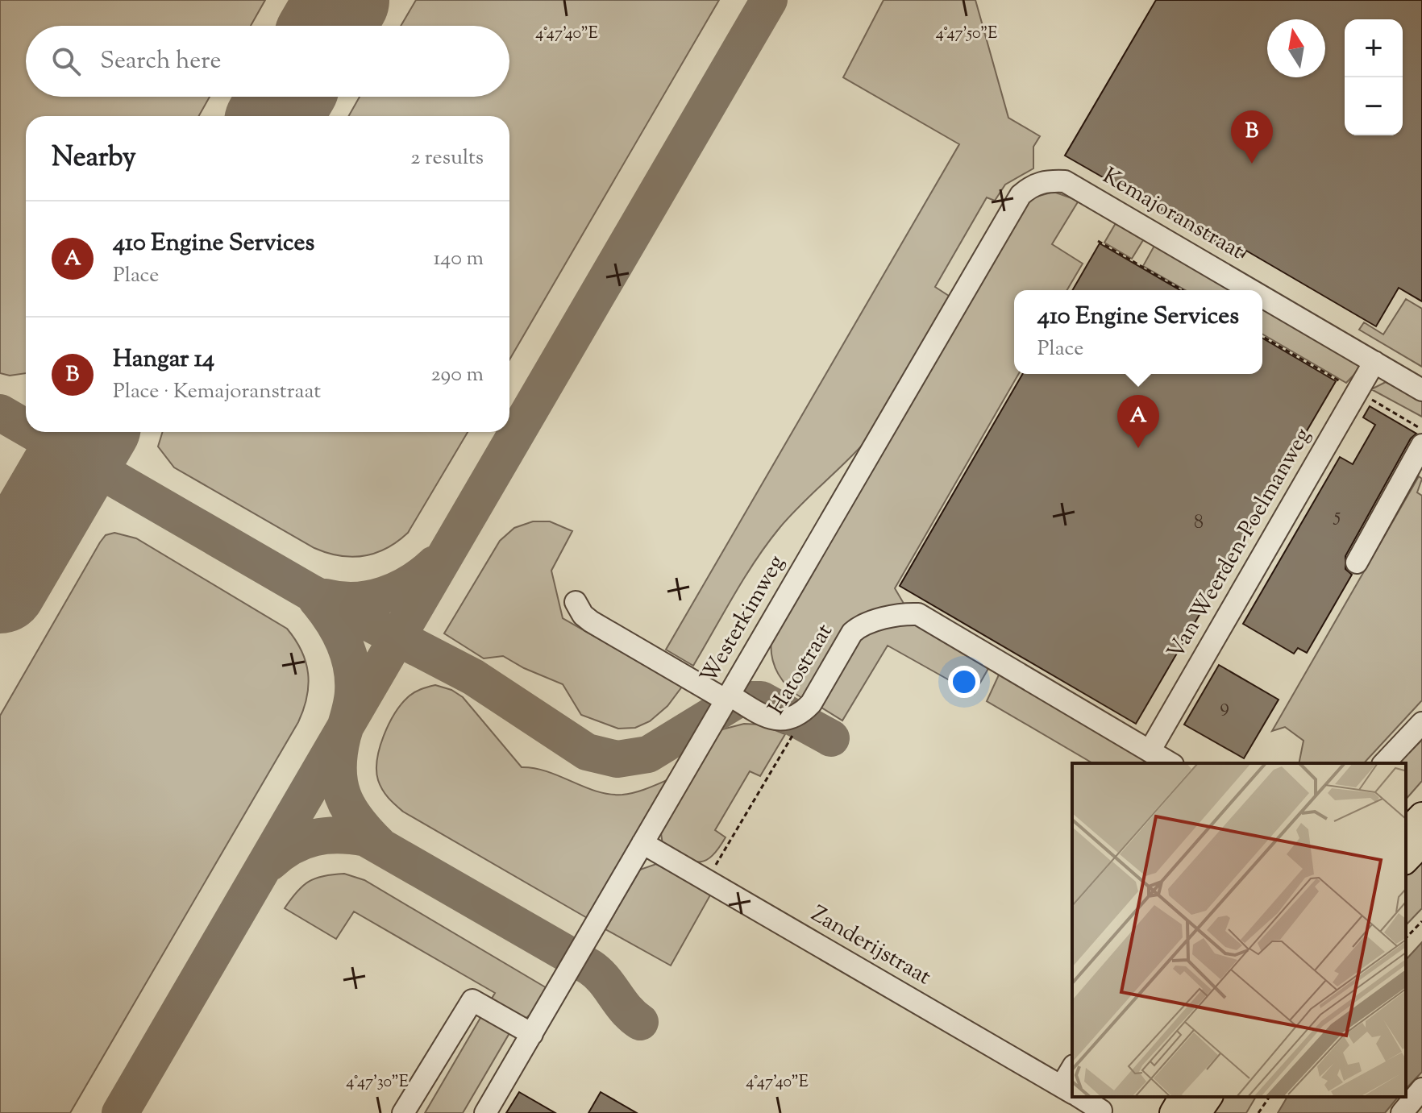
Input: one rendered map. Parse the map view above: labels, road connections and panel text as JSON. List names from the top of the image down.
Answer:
{
  "streets": {
    "street": [
      "Kemajoranstraat",
      "Van Weerden-Poelmanweg",
      "Westerkimweg",
      "Hatostraat",
      "Zanderijstraat"
    ]
  },
  "crossings": [
    ["Kemajoranstraat", "Van Weerden-Poelmanweg"],
    ["Kemajoranstraat", "Westerkimweg"],
    ["Van Weerden-Poelmanweg", "Hatostraat"],
    ["Westerkimweg", "Zanderijstraat"],
    ["Hatostraat", "Zanderijstraat"]
  ],
  "house_numbers": ["5", "8", "9"],
  "north": "top",
  "page": {
    "map_buttons": ["+", "−"],
    "search": "Search here",
    "pins": ["B", "A"],
    "heading": ["Nearby", "2 results"],
    "list": [
      {
        "mark": "A",
        "name": "410 Engine Services",
        "note": "Place",
        "value": "140 m"
      },
      {
        "mark": "B",
        "name": "Hangar 14",
        "note": "Place · Kemajoranstraat",
        "value": "290 m"
      }
    ],
    "popup": ["410 Engine Services", "Place"]
  },
  "coordinates": ["4°47'40\"E", "4°47'50\"E", "4°47'30\"E"]
}
